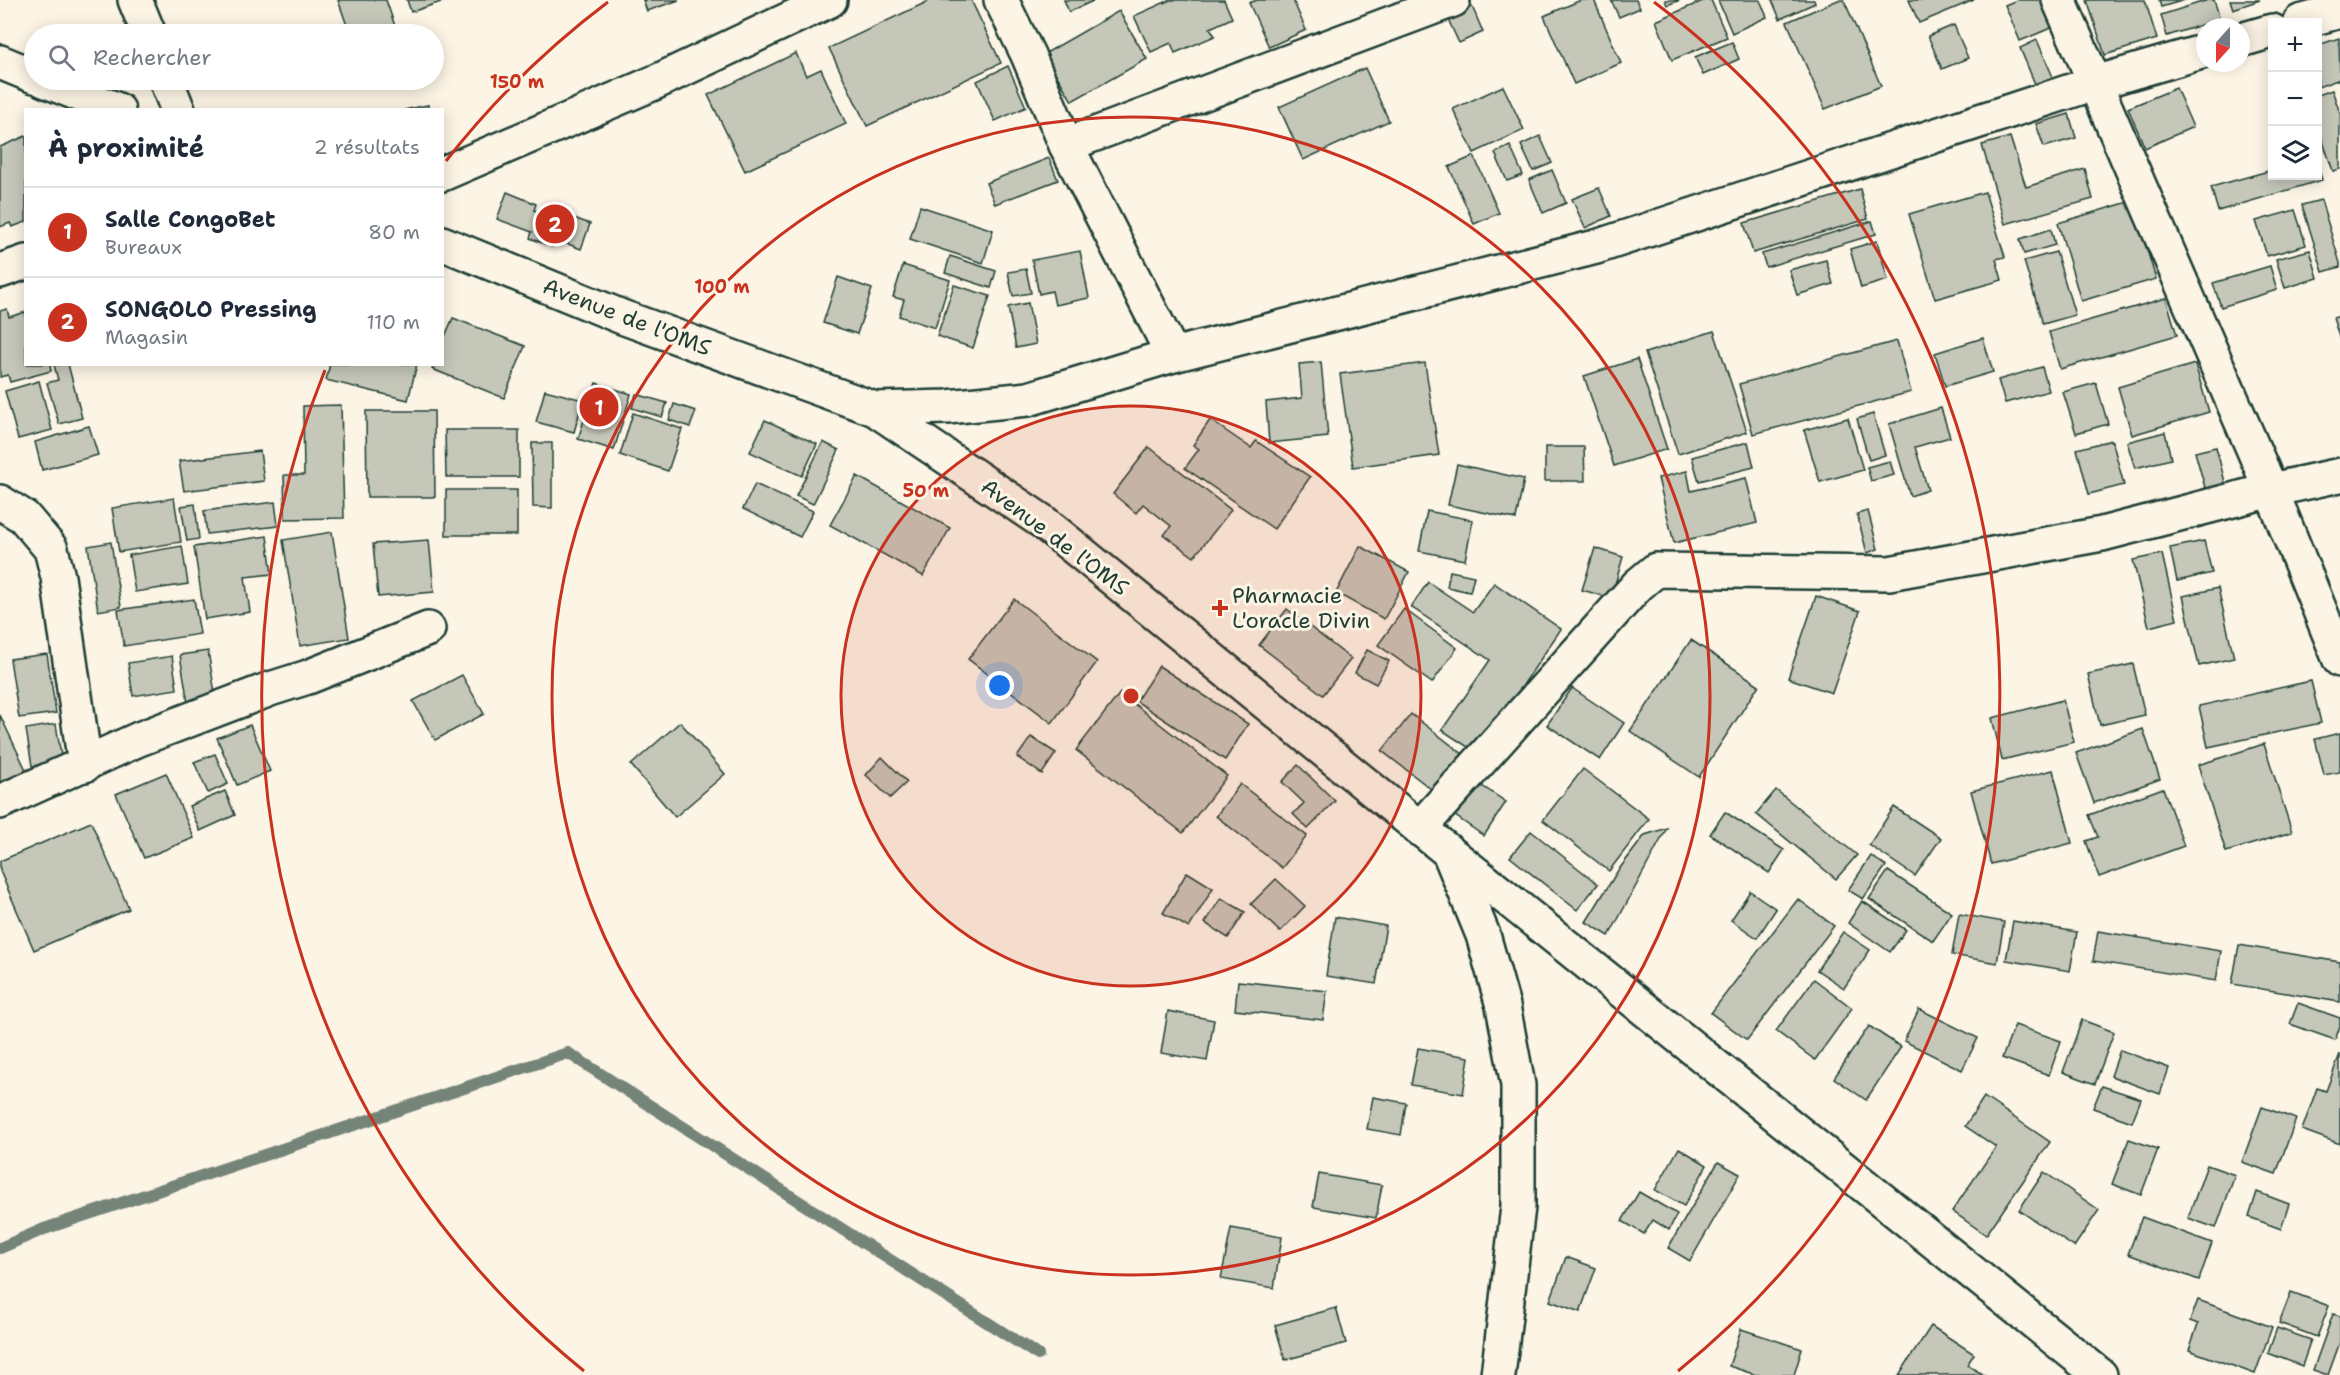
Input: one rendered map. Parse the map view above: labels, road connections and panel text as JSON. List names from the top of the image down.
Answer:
{
  "streets": {
    "street": ["Avenue de l'OMS"]
  },
  "places": {
    "health": ["Pharmacie L'oracle Divin"]
  },
  "north": "bottom",
  "page": {
    "map_buttons": ["+", "−"],
    "search": "Rechercher",
    "heading": ["À proximité", "2 résultats"],
    "list": [
      {
        "mark": "1",
        "name": "Salle CongoBet",
        "note": "Bureaux",
        "value": "80 m"
      },
      {
        "mark": "2",
        "name": "SONGOLO Pressing",
        "note": "Magasin",
        "value": "110 m"
      }
    ],
    "pins": ["2", "1"]
  },
  "rings": ["150 m", "100 m", "50 m"]
}
